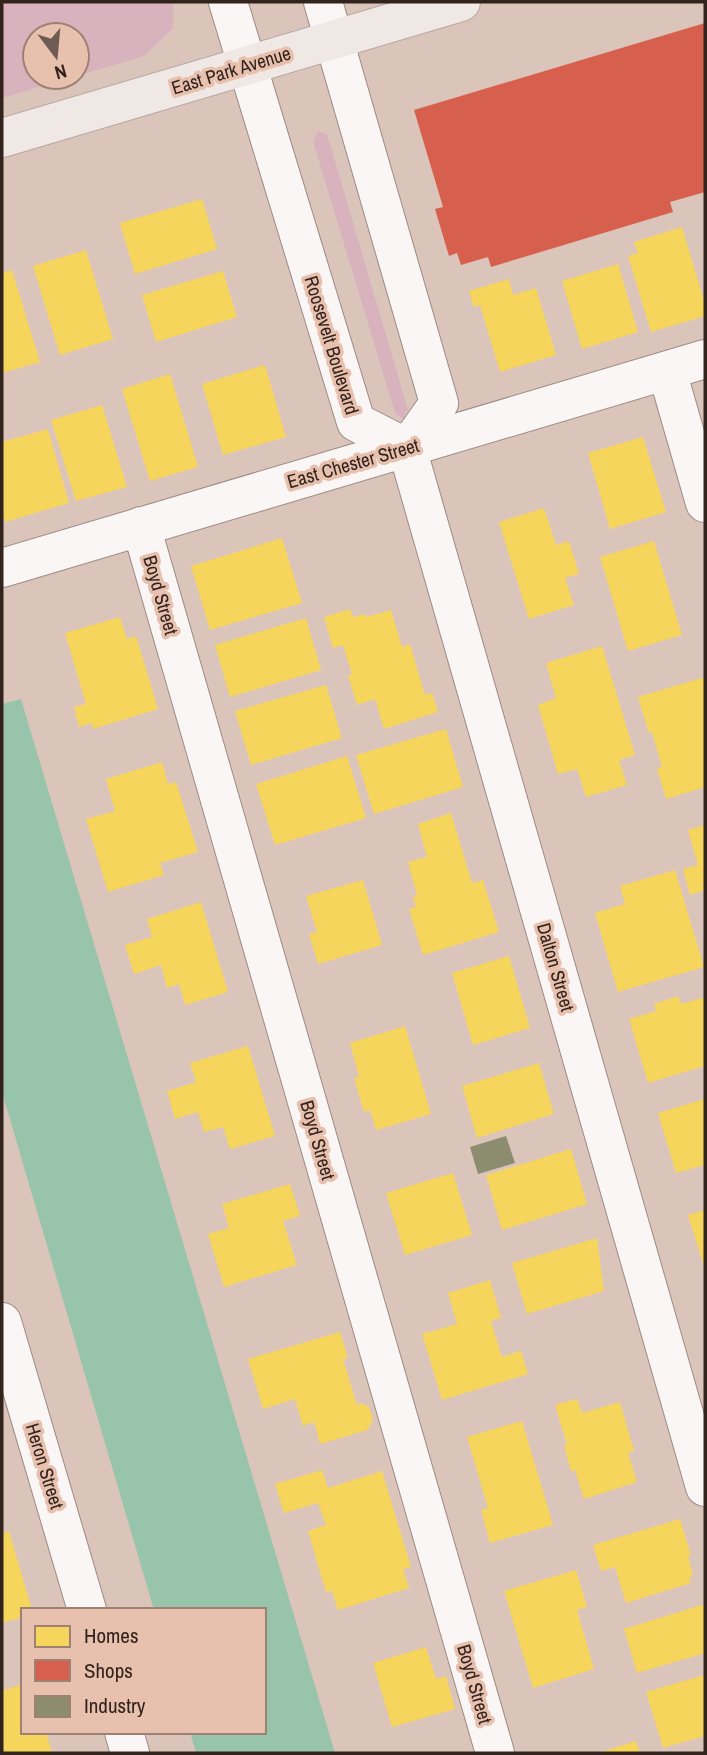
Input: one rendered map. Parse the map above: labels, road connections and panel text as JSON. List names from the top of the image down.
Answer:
{
  "streets": {
    "highway": ["East Park Avenue"],
    "street": [
      "Roosevelt Boulevard",
      "East Chester Street",
      "Boyd Street",
      "Dalton Street",
      "Heron Street"
    ]
  },
  "crossings": [
    ["East Park Avenue", "Roosevelt Boulevard"],
    ["Roosevelt Boulevard", "East Chester Street"],
    ["Roosevelt Boulevard", "Dalton Street"],
    ["East Chester Street", "Boyd Street"],
    ["East Chester Street", "Dalton Street"]
  ],
  "legend": ["Homes", "Shops", "Industry"],
  "north": "bottom"
}
